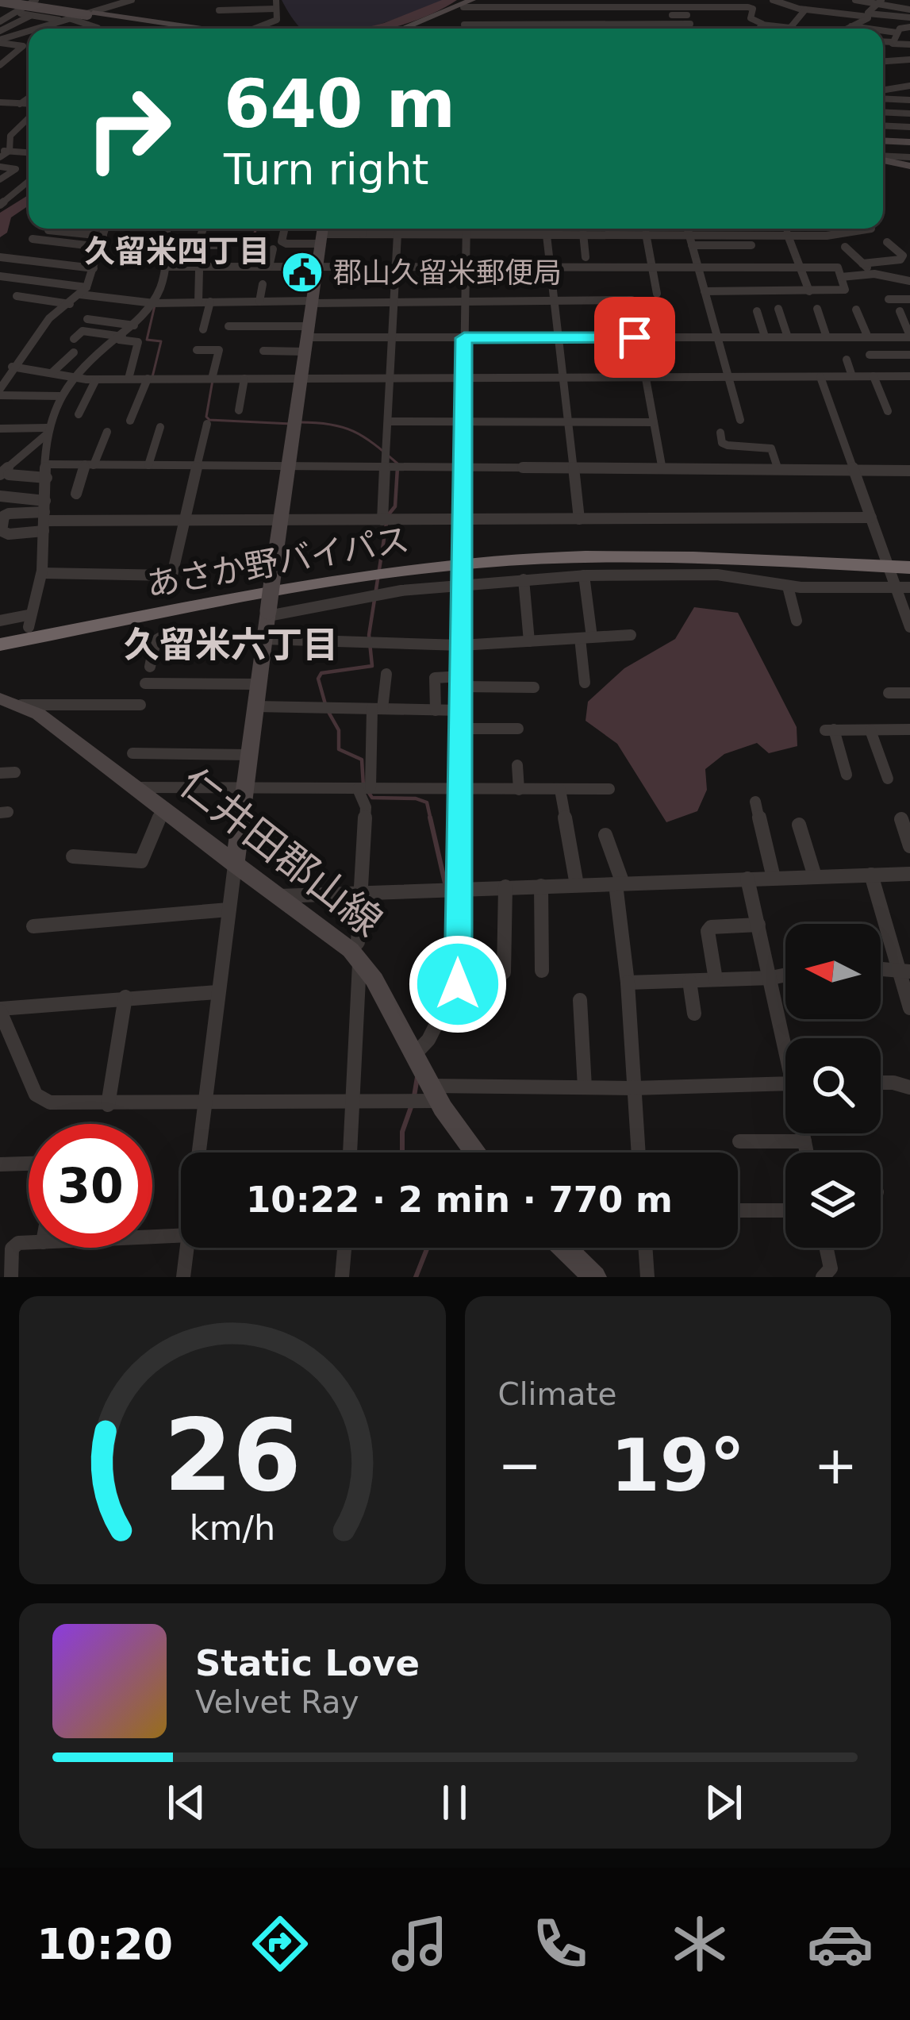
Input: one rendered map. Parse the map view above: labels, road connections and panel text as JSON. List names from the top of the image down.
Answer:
{
  "streets": {
    "highway": ["あさか野バイパス"],
    "street": ["仁井田郡山線"]
  },
  "districts": ["久留米四丁目", "久留米六丁目"],
  "places": {
    "public building": ["郡山久留米郵便局"]
  },
  "north": "left",
  "page": {
    "turn": ["640 m", "Turn right"],
    "limit": "30",
    "trip": "10:22 · 2 min · 770 m",
    "tile": "Climate",
    "heat": ["−", "19°", "+"],
    "song": ["Static Love", "Velvet Ray"],
    "tabs": "10:20",
    "gauge": ["26", "km/h"]
  }
}
